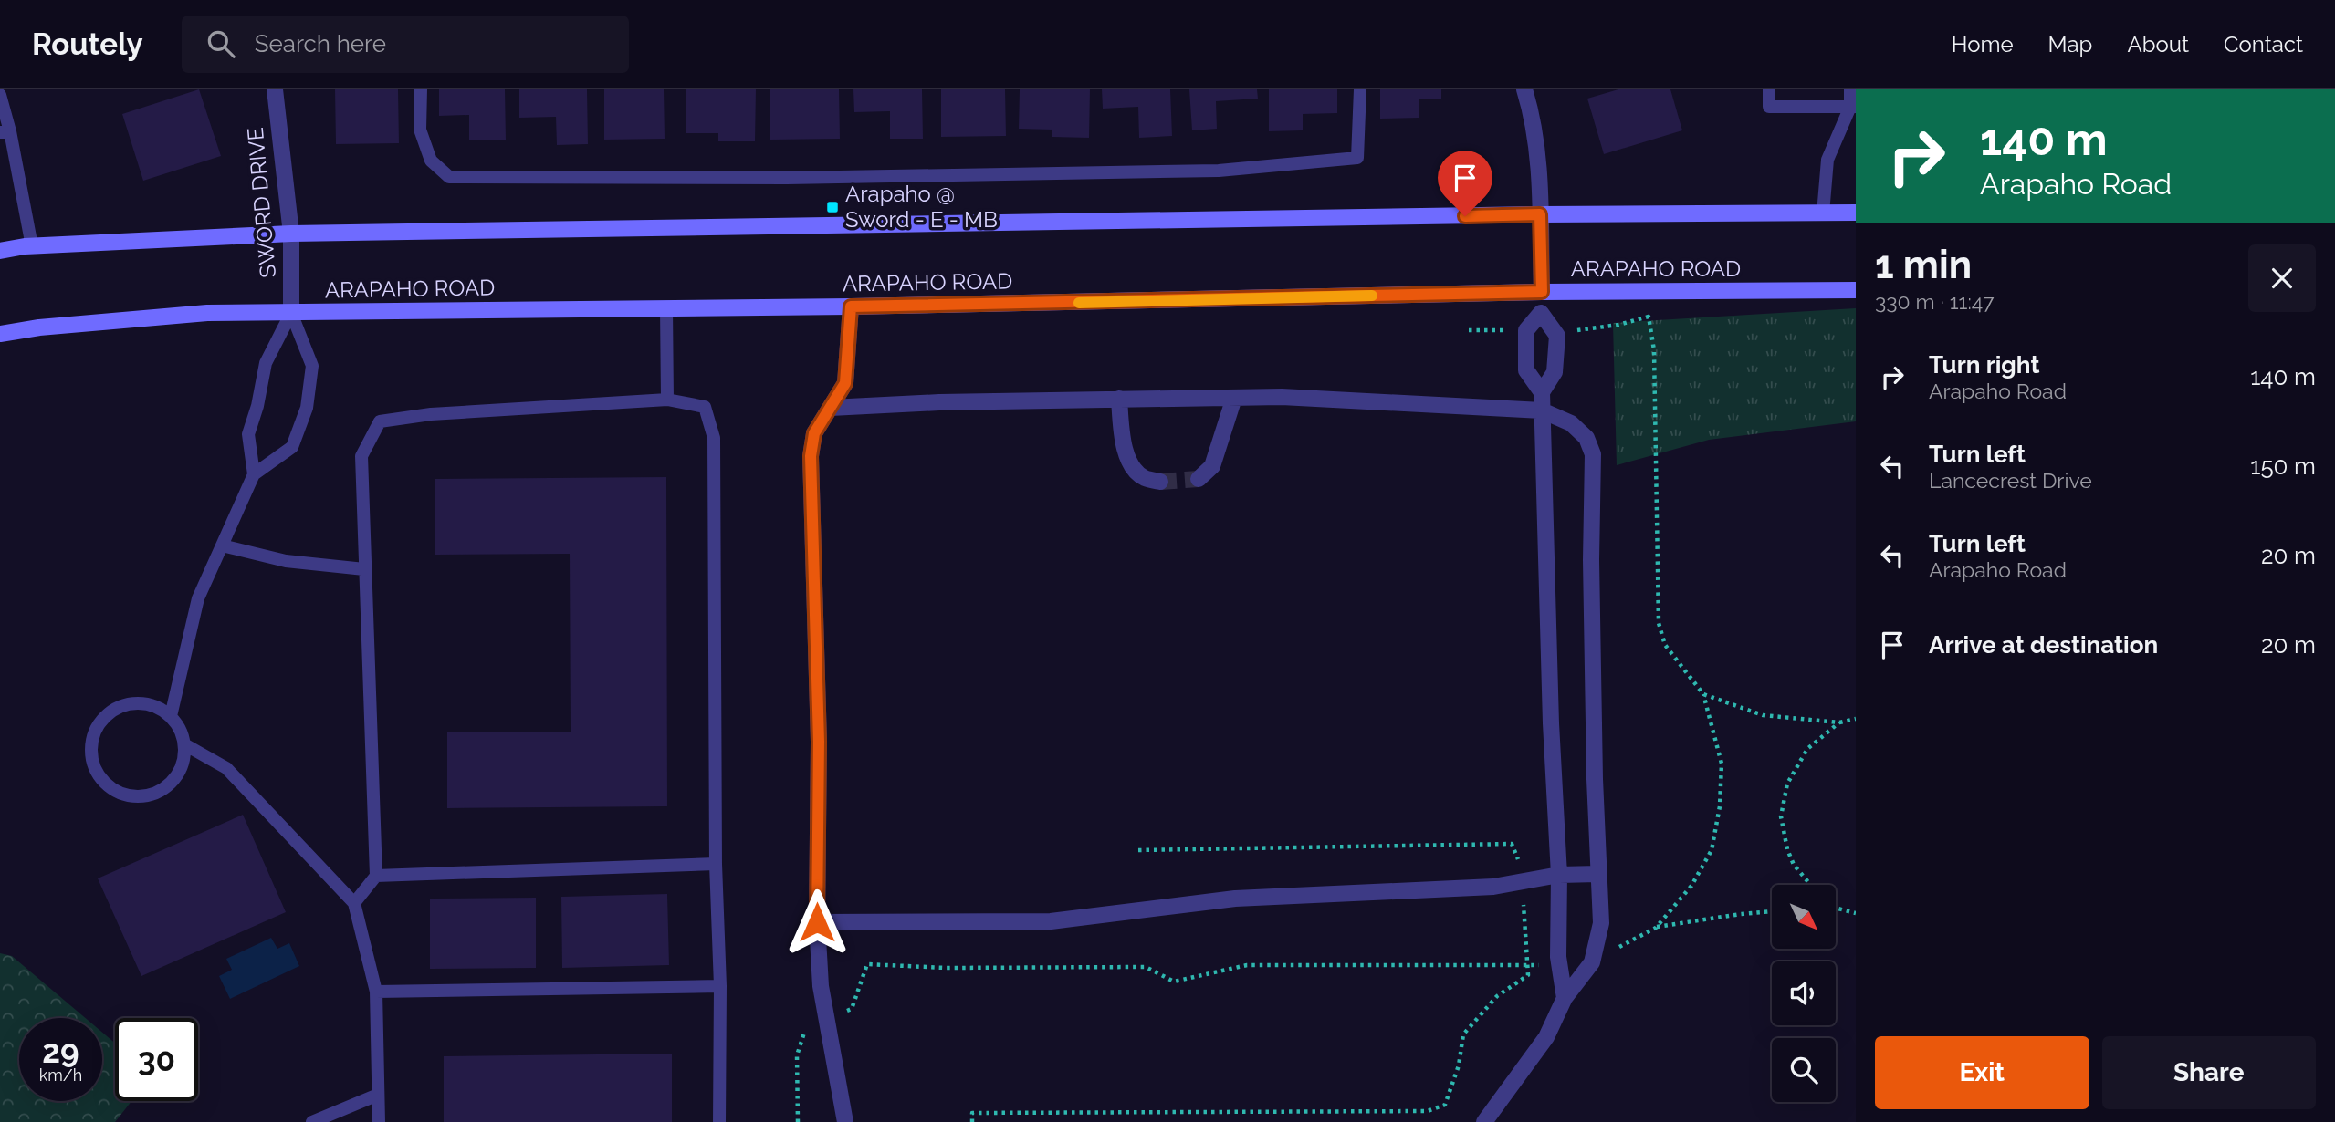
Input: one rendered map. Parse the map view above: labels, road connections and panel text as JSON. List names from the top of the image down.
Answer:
{
  "streets": {
    "main road": ["ARAPAHO ROAD"],
    "street": ["SWORD DRIVE"]
  },
  "crossings": [
    ["SWORD DRIVE", "ARAPAHO ROAD"]
  ],
  "places": {
    "transit": ["Arapaho @ Sword - E - MB"]
  },
  "north": "bottom right",
  "page": {
    "header": "Routely",
    "search": "Search here",
    "nav": [
      "Home",
      "Map",
      "About",
      "Contact"
    ],
    "turn": ["140 m", "Arapaho Road"],
    "heading": ["1 min", "330 m · 11:47"],
    "list": [
      {
        "name": "Turn right",
        "note": "Arapaho Road",
        "value": "140 m"
      },
      {
        "name": "Turn left",
        "note": "Lancecrest Drive",
        "value": "150 m"
      },
      {
        "name": "Turn left",
        "note": "Arapaho Road",
        "value": "20 m"
      },
      {
        "name": "Arrive at destination",
        "value": "20 m"
      }
    ],
    "speed": "29 km/h",
    "limit": "30",
    "buttons": ["Exit", "Share"]
  }
}
